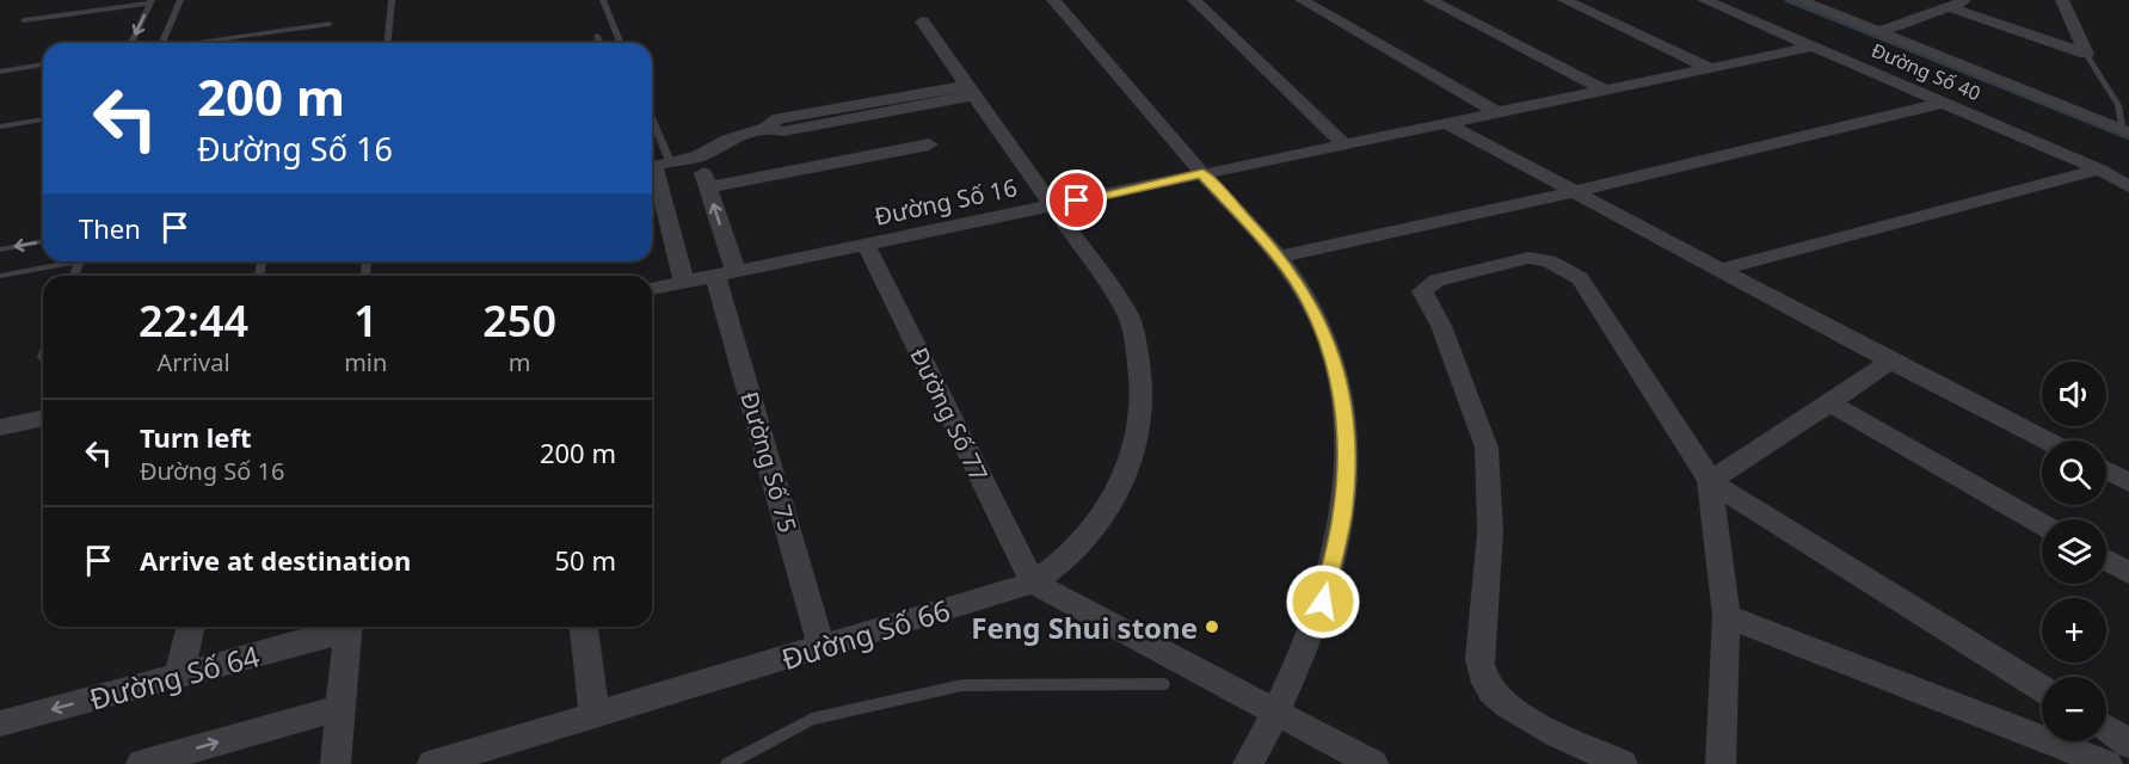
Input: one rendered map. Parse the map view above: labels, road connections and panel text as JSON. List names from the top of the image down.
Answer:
{
  "streets": {
    "street": [
      "Đường Số 40",
      "Đường Số 16",
      "Đường Số 77",
      "Đường Số 75",
      "Đường Số 66",
      "Đường Số 64"
    ]
  },
  "crossings": [
    ["Đường Số 40", "Đường Số 16"],
    ["Đường Số 16", "Đường Số 77"],
    ["Đường Số 16", "Đường Số 75"],
    ["Đường Số 16", "Đường Số 66"],
    ["Đường Số 77", "Đường Số 66"],
    ["Đường Số 75", "Đường Số 66"]
  ],
  "one_way": ["Đường Số 64"],
  "places": ["Feng Shui stone"],
  "page": {
    "turn": ["200 m", "Đường Số 16"],
    "then": "Then",
    "eta": [
      "22:44",
      "Arrival",
      "1",
      "min",
      "250",
      "m"
    ],
    "map_buttons": ["+", "−"],
    "list": [
      {
        "name": "Turn left",
        "note": "Đường Số 16",
        "value": "200 m"
      },
      {
        "name": "Arrive at destination",
        "value": "50 m"
      }
    ]
  }
}
